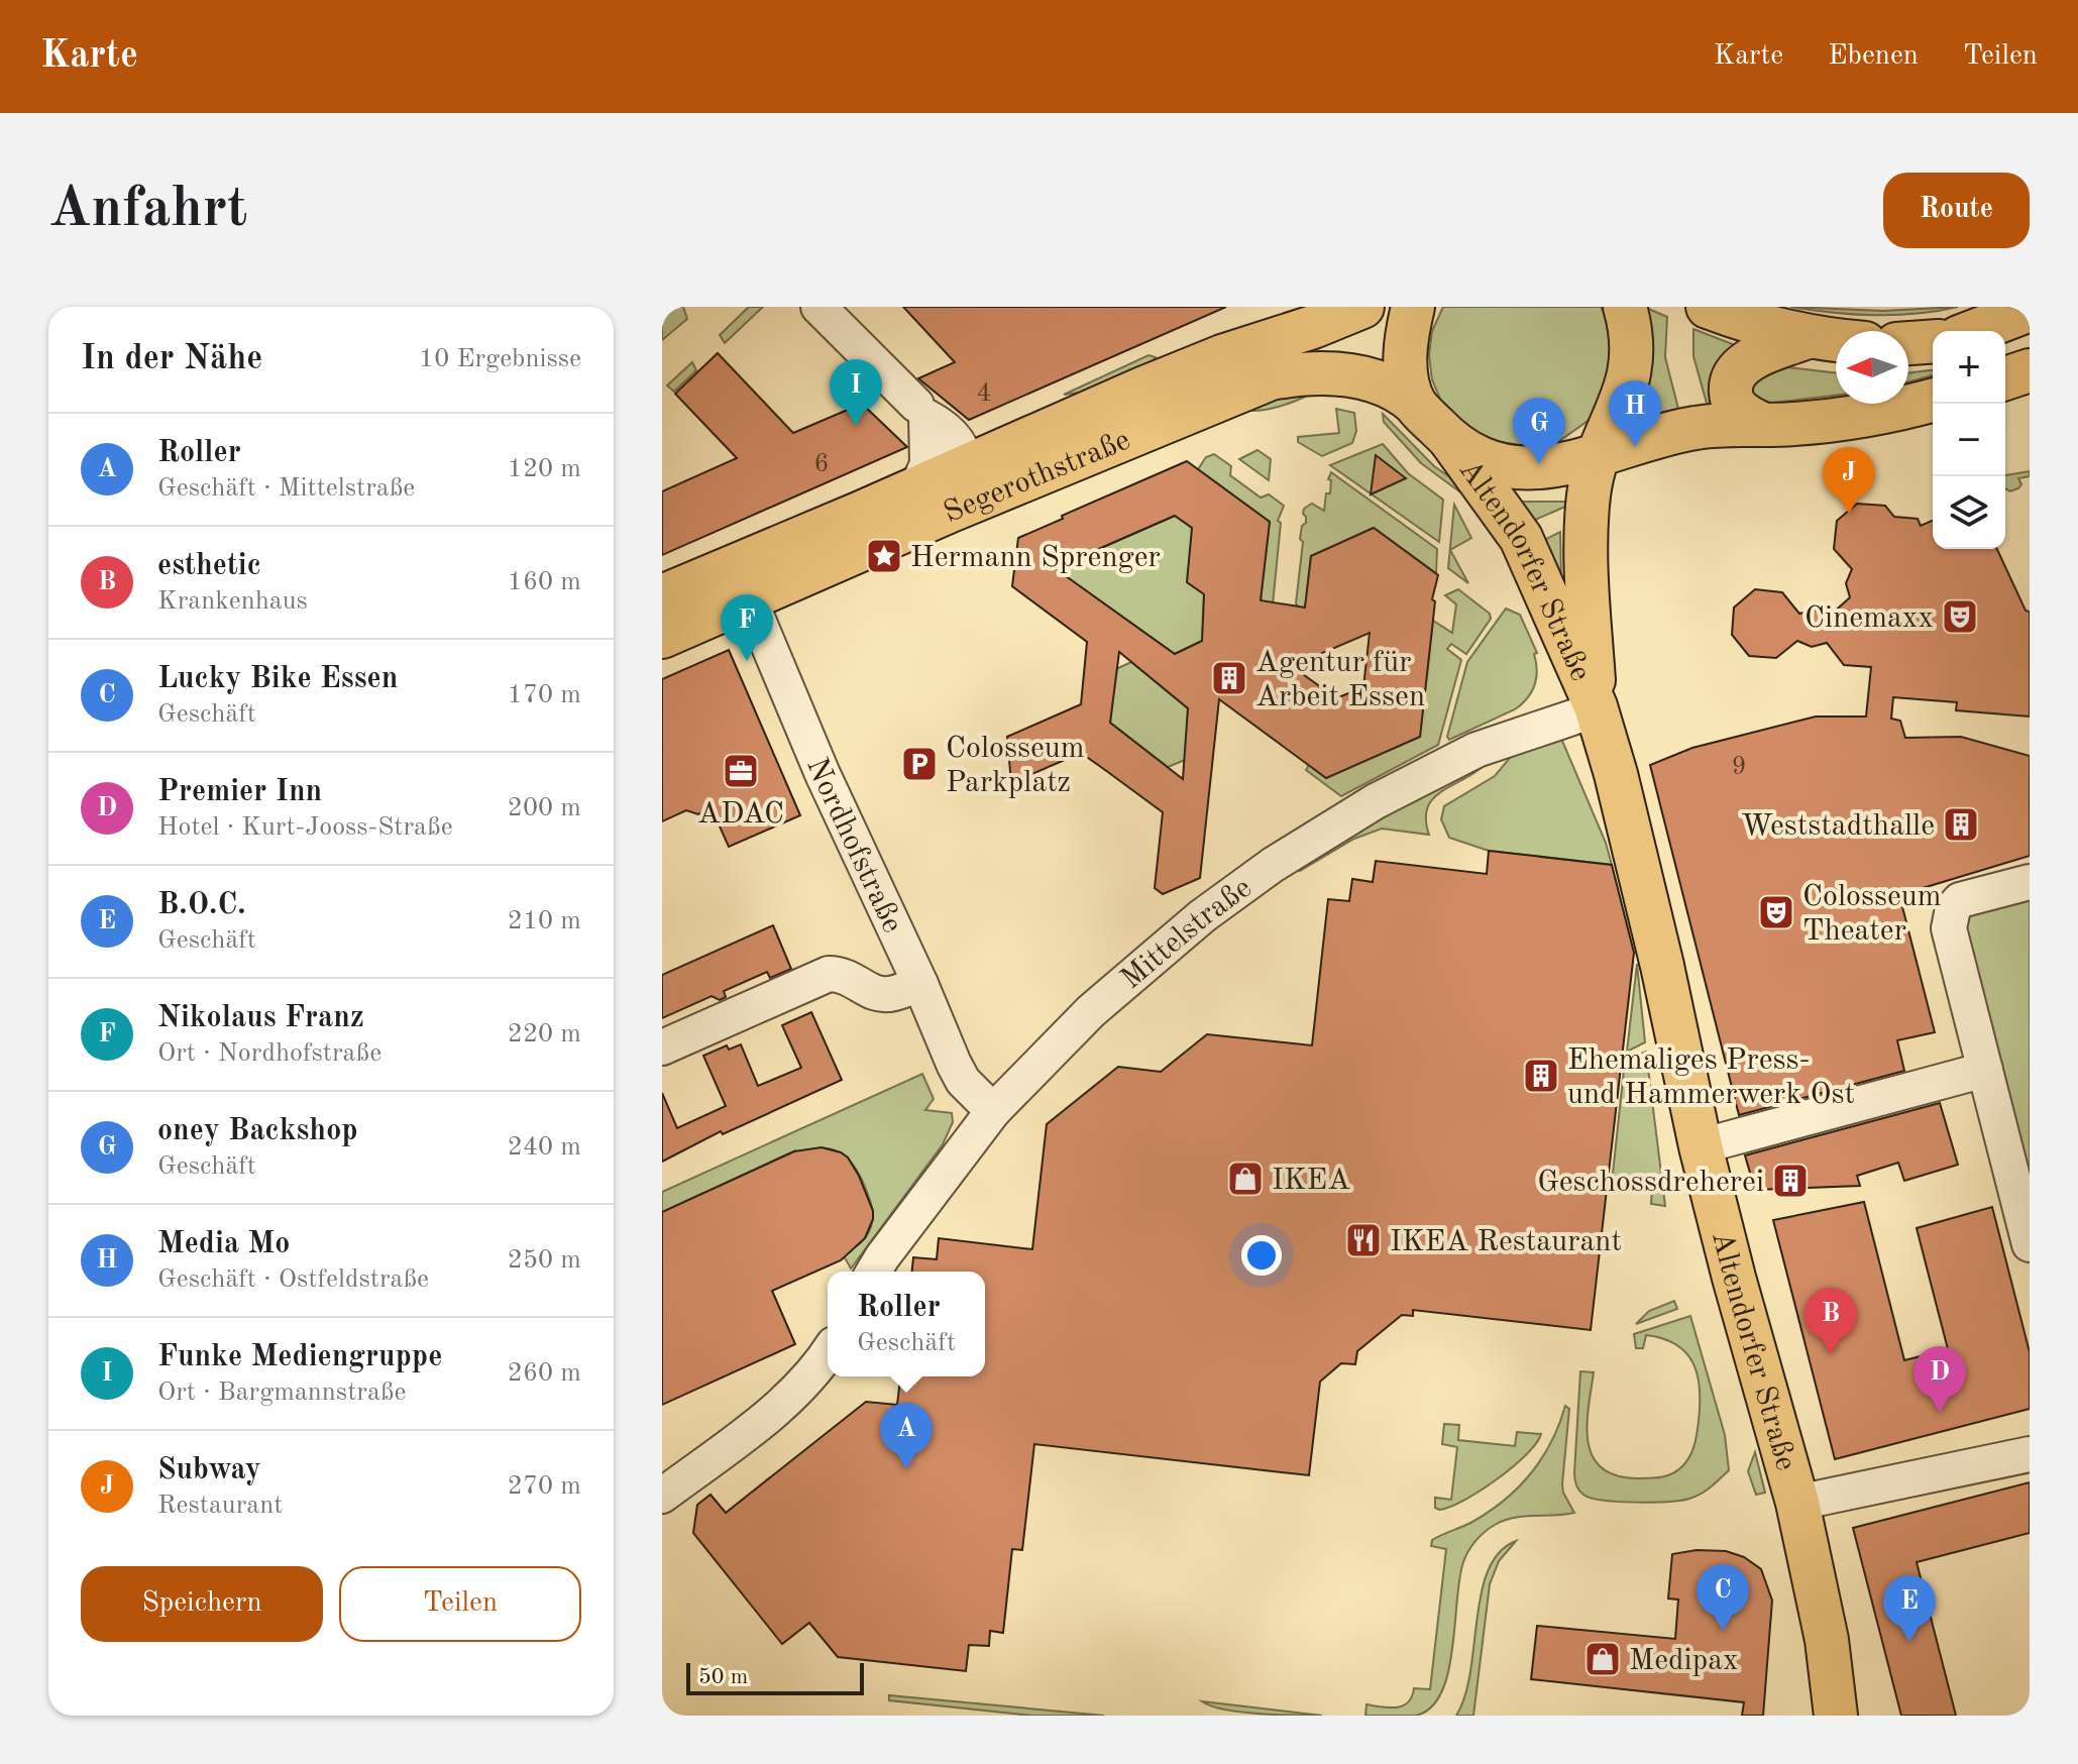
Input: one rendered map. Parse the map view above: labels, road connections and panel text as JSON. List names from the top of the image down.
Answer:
{
  "streets": {
    "main road": ["Segerothstraße", "Altendorfer Straße"],
    "street": ["Nordhofstraße", "Mittelstraße"]
  },
  "crossings": [
    ["Segerothstraße", "Altendorfer Straße"],
    ["Segerothstraße", "Nordhofstraße"],
    ["Altendorfer Straße", "Mittelstraße"],
    ["Nordhofstraße", "Mittelstraße"]
  ],
  "places": {
    "place": ["Hermann Sprenger"],
    "theatre": ["Cinemaxx", "Colosseum Theater"],
    "building": [
      "Agentur für Arbeit Essen",
      "Weststadthalle",
      "Ehemaliges Press- und Hammerwerk Ost",
      "Geschossdreherei"
    ],
    "parking": ["Colosseum Parkplatz"],
    "office": ["ADAC"],
    "shop": ["IKEA", "Medipax"],
    "restaurant": ["IKEA Restaurant"]
  },
  "house_numbers": ["4", "6", "9"],
  "scale_bar": "50 m",
  "north": "left",
  "page": {
    "header": "Karte",
    "nav": ["Karte", "Ebenen", "Teilen"],
    "buttons": [
      "Route",
      ["Speichern", "Teilen"]
    ],
    "title": "Anfahrt",
    "heading": ["In der Nähe", "10 Ergebnisse"],
    "map_buttons": ["+", "−"],
    "pins": [
      "I",
      "H",
      "G",
      "J",
      "F",
      "B",
      "D",
      "A",
      "C",
      "E"
    ],
    "list": [
      {
        "mark": "A",
        "name": "Roller",
        "note": "Geschäft · Mittelstraße",
        "value": "120 m"
      },
      {
        "mark": "B",
        "name": "esthetic",
        "note": "Krankenhaus",
        "value": "160 m"
      },
      {
        "mark": "C",
        "name": "Lucky Bike Essen",
        "note": "Geschäft",
        "value": "170 m"
      },
      {
        "mark": "D",
        "name": "Premier Inn",
        "note": "Hotel · Kurt-Jooss-Straße",
        "value": "200 m"
      },
      {
        "mark": "E",
        "name": "B.O.C.",
        "note": "Geschäft",
        "value": "210 m"
      },
      {
        "mark": "F",
        "name": "Nikolaus Franz",
        "note": "Ort · Nordhofstraße",
        "value": "220 m"
      },
      {
        "mark": "G",
        "name": "oney Backshop",
        "note": "Geschäft",
        "value": "240 m"
      },
      {
        "mark": "H",
        "name": "Media Mo",
        "note": "Geschäft · Ostfeldstraße",
        "value": "250 m"
      },
      {
        "mark": "I",
        "name": "Funke Mediengruppe",
        "note": "Ort · Bargmannstraße",
        "value": "260 m"
      },
      {
        "mark": "J",
        "name": "Subway",
        "note": "Restaurant",
        "value": "270 m"
      }
    ],
    "popup": ["Roller", "Geschäft"],
    "scale": "50 m"
  }
}
